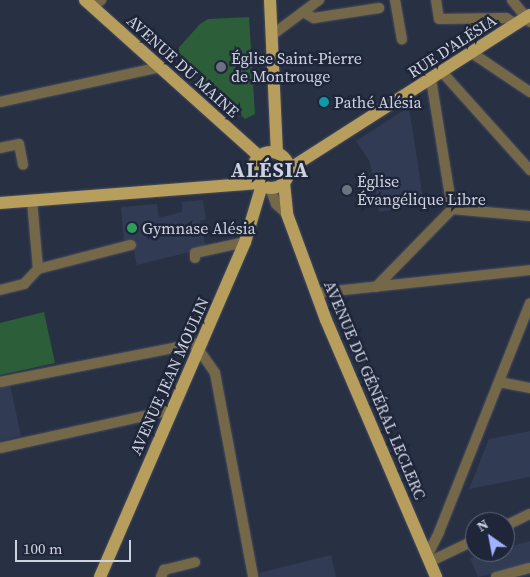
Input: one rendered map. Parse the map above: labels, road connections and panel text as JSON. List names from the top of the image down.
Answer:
{
  "streets": {
    "main road": [
      "RUE D'ALÉSIA",
      "AVENUE DU MAINE",
      "AVENUE JEAN MOULIN",
      "AVENUE DU GÉNÉRAL LECLERC"
    ]
  },
  "crossings": [
    ["RUE D'ALÉSIA", "AVENUE DU MAINE"],
    ["RUE D'ALÉSIA", "AVENUE JEAN MOULIN"],
    ["RUE D'ALÉSIA", "AVENUE DU GÉNÉRAL LECLERC"],
    ["AVENUE DU MAINE", "AVENUE JEAN MOULIN"],
    ["AVENUE DU MAINE", "AVENUE DU GÉNÉRAL LECLERC"],
    ["AVENUE JEAN MOULIN", "AVENUE DU GÉNÉRAL LECLERC"]
  ],
  "districts": ["ALÉSIA"],
  "places": [
    "Église Saint-Pierre de Montrouge",
    "Pathé Alésia",
    "Église Évangélique Libre",
    "Gymnase Alésia"
  ],
  "scale_bar": "100 m",
  "north": "top left"
}
